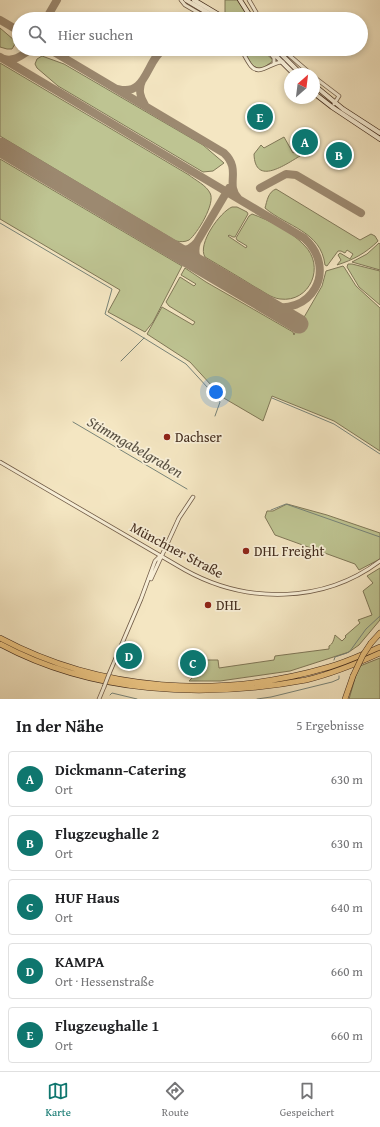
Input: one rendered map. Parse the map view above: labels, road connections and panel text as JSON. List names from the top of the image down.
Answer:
{
  "streets": {
    "street": ["Münchner Straße"]
  },
  "water": ["Stimmgabelgraben"],
  "places": ["Dachser", "DHL Freight", "DHL"],
  "north": "top right",
  "page": {
    "search": "Hier suchen",
    "pins": [
      "E",
      "A",
      "B",
      "D",
      "C"
    ],
    "heading": ["In der Nähe", "5 Ergebnisse"],
    "list": [
      {
        "mark": "A",
        "name": "Dickmann-Catering",
        "note": "Ort",
        "value": "630 m"
      },
      {
        "mark": "B",
        "name": "Flugzeughalle 2",
        "note": "Ort",
        "value": "630 m"
      },
      {
        "mark": "C",
        "name": "HUF Haus",
        "note": "Ort",
        "value": "640 m"
      },
      {
        "mark": "D",
        "name": "KAMPA",
        "note": "Ort · Hessenstraße",
        "value": "660 m"
      },
      {
        "mark": "E",
        "name": "Flugzeughalle 1",
        "note": "Ort",
        "value": "660 m"
      }
    ],
    "nav": ["Karte", "Route", "Gespeichert"]
  }
}
